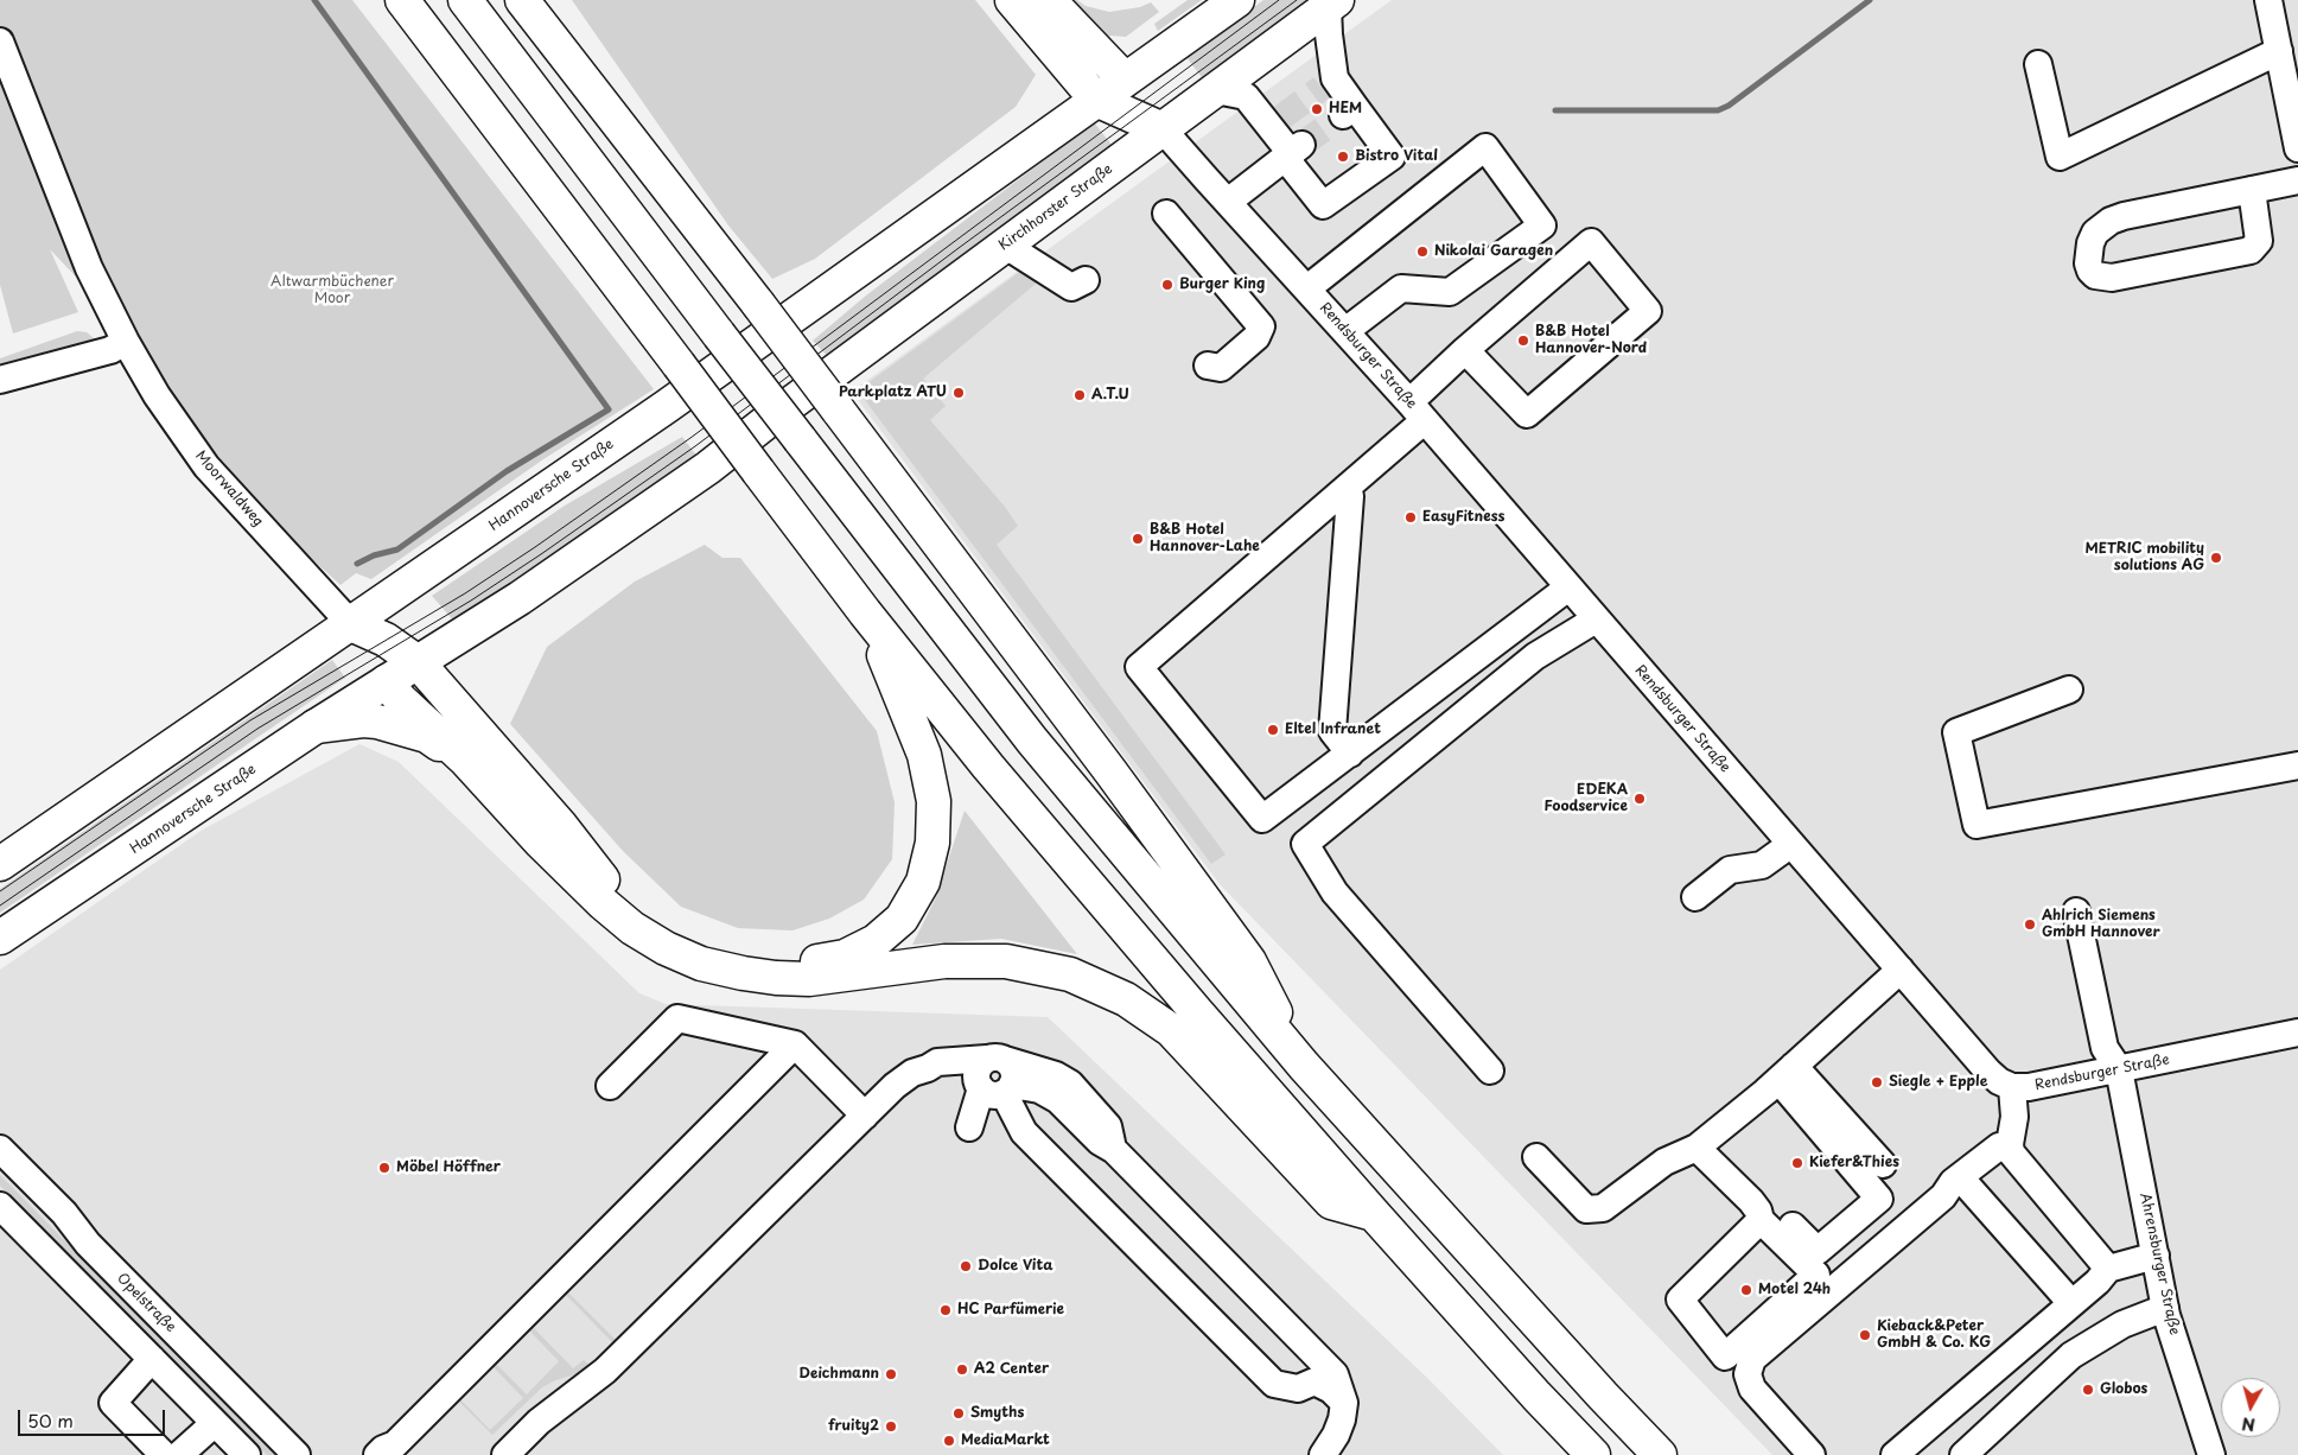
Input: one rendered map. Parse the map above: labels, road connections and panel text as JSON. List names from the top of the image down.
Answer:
{
  "streets": {
    "main road": ["Kirchhorster Straße", "Hannoversche Straße"],
    "street": [
      "Rendsburger Straße",
      "Moorwaldweg",
      "Ahrensburger Straße",
      "Opelstraße"
    ]
  },
  "crossings": [
    ["Kirchhorster Straße", "Rendsburger Straße"],
    ["Kirchhorster Straße", "Hannoversche Straße"],
    ["Rendsburger Straße", "Ahrensburger Straße"],
    ["Hannoversche Straße", "Moorwaldweg"]
  ],
  "parks": ["Altwarmbüchener Moor"],
  "places": [
    "HEM",
    "Bistro Vital",
    "Nikolai Garagen",
    "Burger King",
    "B&B Hotel Hannover-Nord",
    "Parkplatz ATU",
    "A.T.U",
    "EasyFitness",
    "B&B Hotel Hannover-Lahe",
    "METRIC mobility solutions AG",
    "Eltel Infranet",
    "EDEKA Foodservice",
    "Ahlrich Siemens GmbH Hannover",
    "Siegle + Epple",
    "Kiefer&Thies",
    "Möbel Höffner",
    "Dolce Vita",
    "Motel 24h",
    "HC Parfümerie",
    "Kieback&Peter GmbH & Co. KG",
    "A2 Center",
    "Deichmann",
    "Globos",
    "Smyths",
    "fruity2",
    "MediaMarkt"
  ],
  "scale_bar": "50 m",
  "north": "bottom"
}
